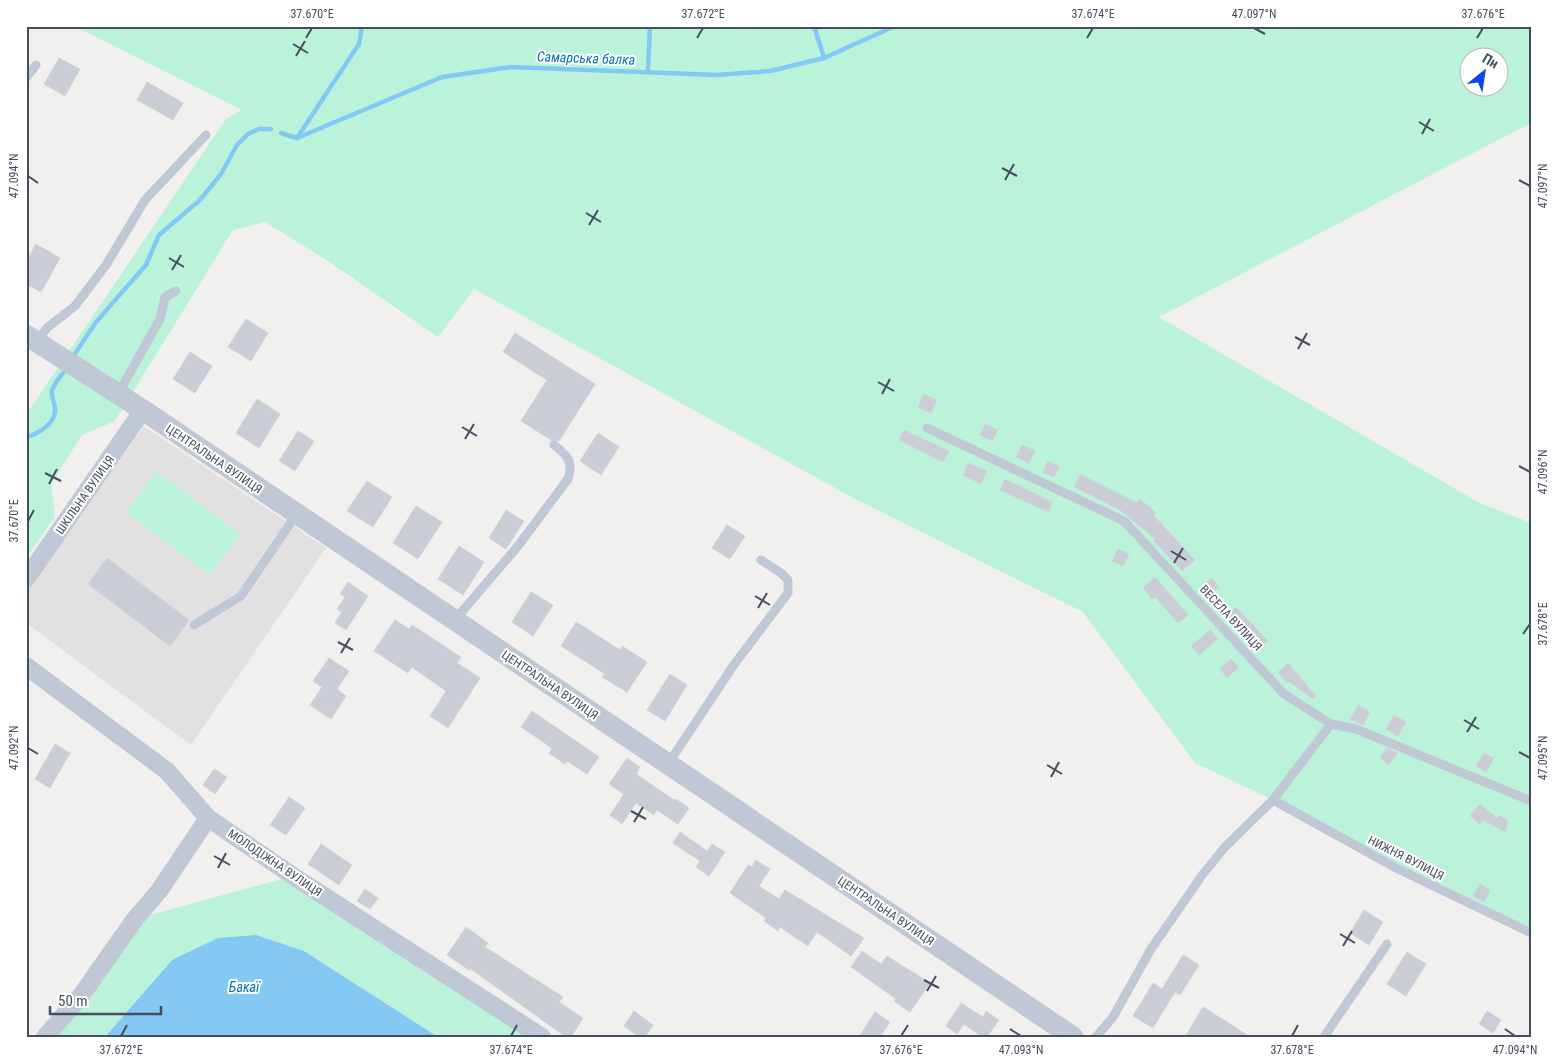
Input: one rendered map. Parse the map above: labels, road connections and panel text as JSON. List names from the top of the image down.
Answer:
{
  "streets": {
    "street": ["ЦЕНТРАЛЬНА ВУЛИЦЯ", "ШКІЛЬНА ВУЛИЦЯ", "МОЛОДІЖНА ВУЛИЦЯ"],
    "lane": ["ВЕСЕЛА ВУЛИЦЯ", "НИЖНЯ ВУЛИЦЯ"]
  },
  "crossings": [
    ["ЦЕНТРАЛЬНА ВУЛИЦЯ", "ШКІЛЬНА ВУЛИЦЯ"]
  ],
  "water": ["Самарська балка", "Бакаї"],
  "scale_bar": "50 m",
  "north": "top right",
  "coordinates": [
    "37.670°E",
    "37.672°E",
    "37.674°E",
    "47.097°N",
    "37.676°E",
    "47.094°N",
    "47.096°N",
    "37.678°E",
    "47.092°N",
    "47.095°N",
    "47.093°N"
  ]
}
